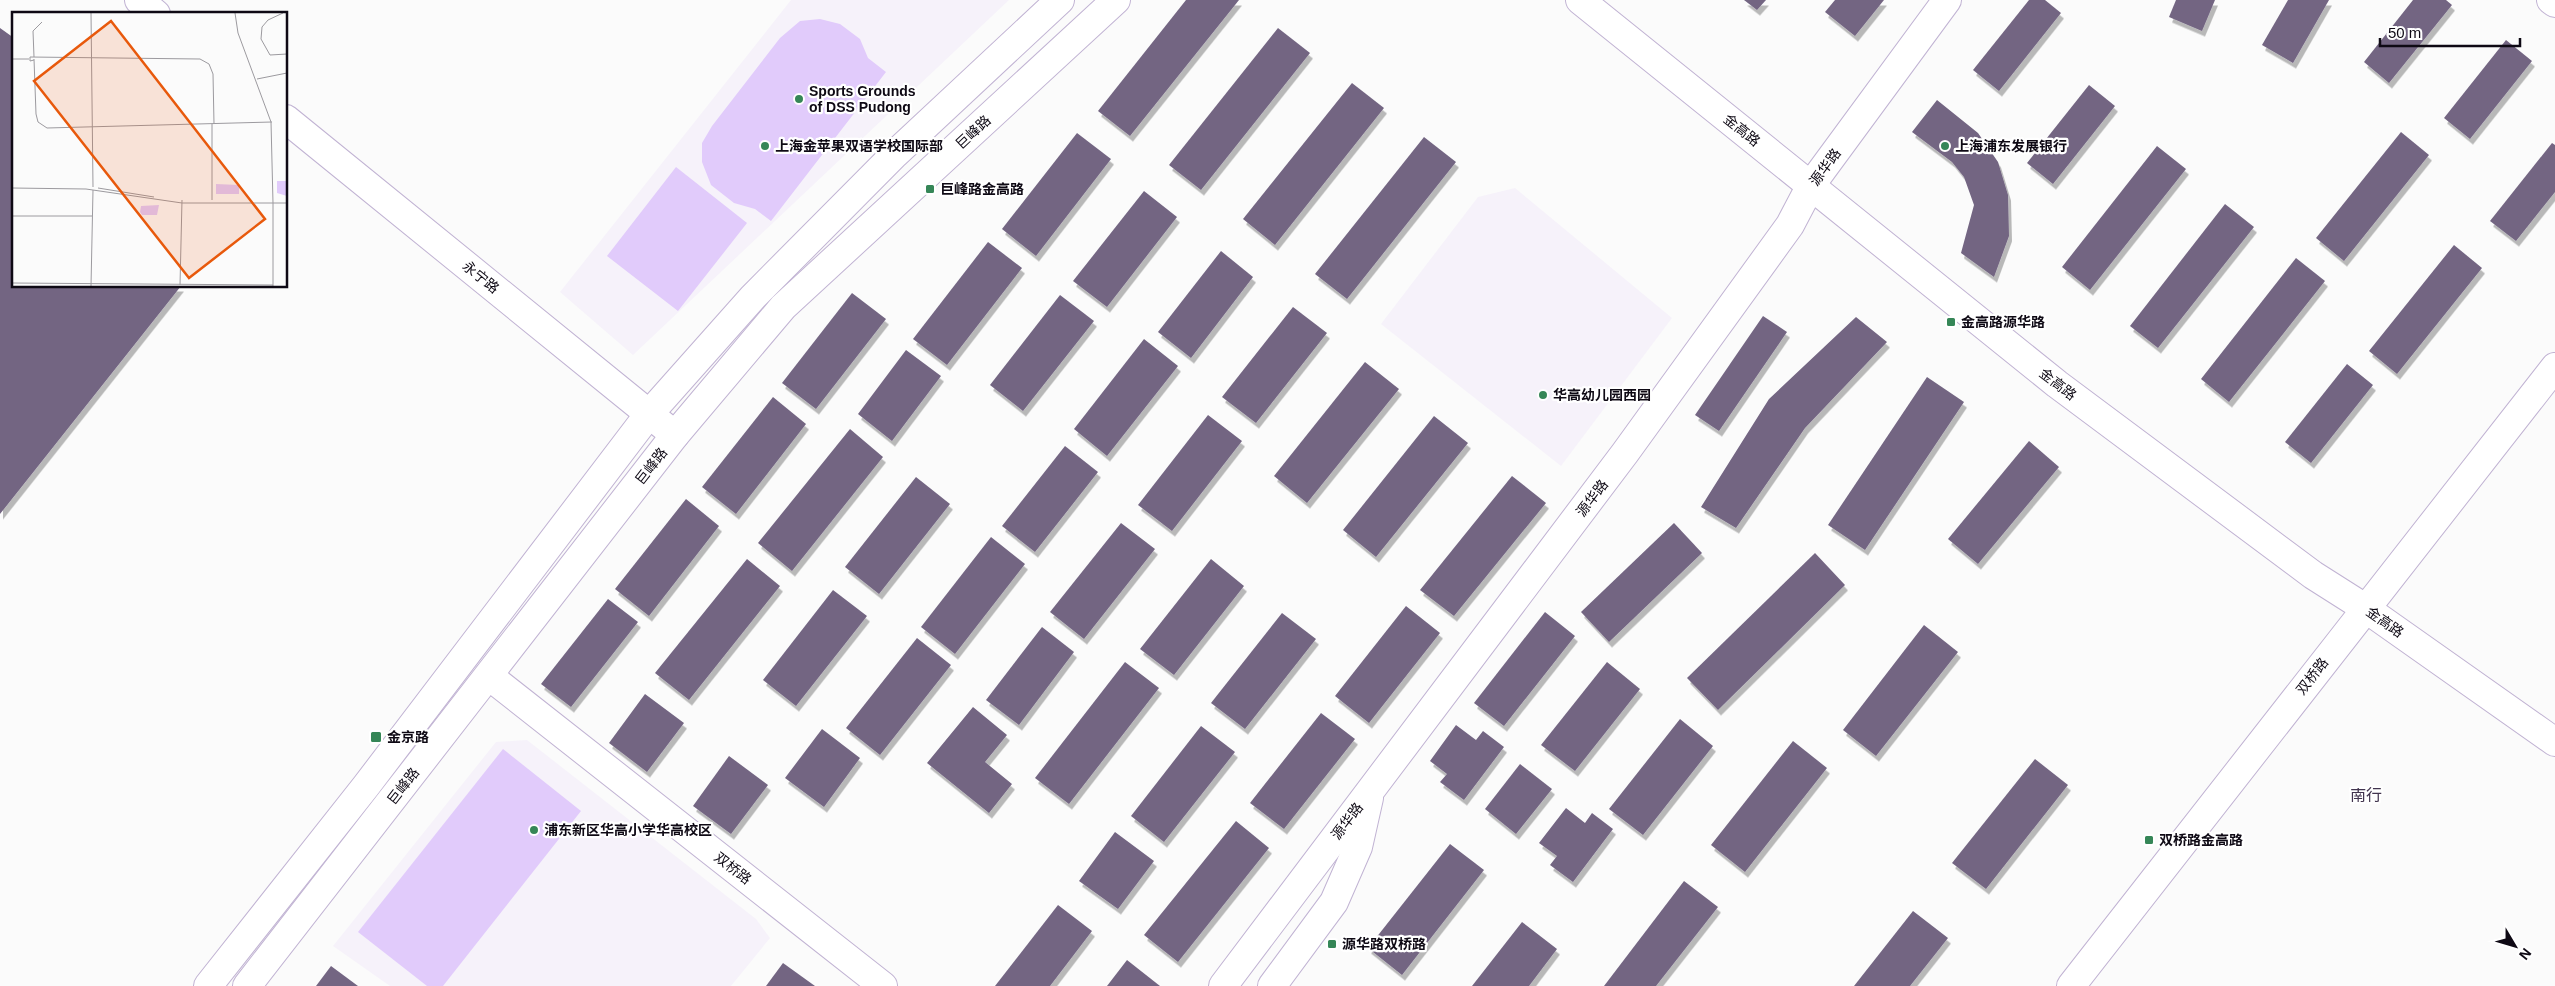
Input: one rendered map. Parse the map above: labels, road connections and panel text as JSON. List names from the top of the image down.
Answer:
{
  "streets": {
    "main road": [
      "金高路",
      "巨峰路",
      "源华路",
      "永宁路",
      "双桥路"
    ]
  },
  "crossings": [
    ["金高路", "源华路"],
    ["金高路", "双桥路"],
    ["巨峰路", "永宁路"],
    ["巨峰路", "双桥路"]
  ],
  "districts": ["南行"],
  "places": {
    "other": [
      "Sports Grounds of DSS Pudong",
      "上海金苹果双语学校国际部",
      "上海浦东发展银行",
      "华高幼儿园西园",
      "浦东新区华高小学华高校区"
    ],
    "transit": [
      "巨峰路金高路",
      "金高路源华路",
      "金京路",
      "双桥路金高路",
      "源华路双桥路"
    ]
  },
  "scale_bar": "50 m",
  "north": "bottom right"
}
